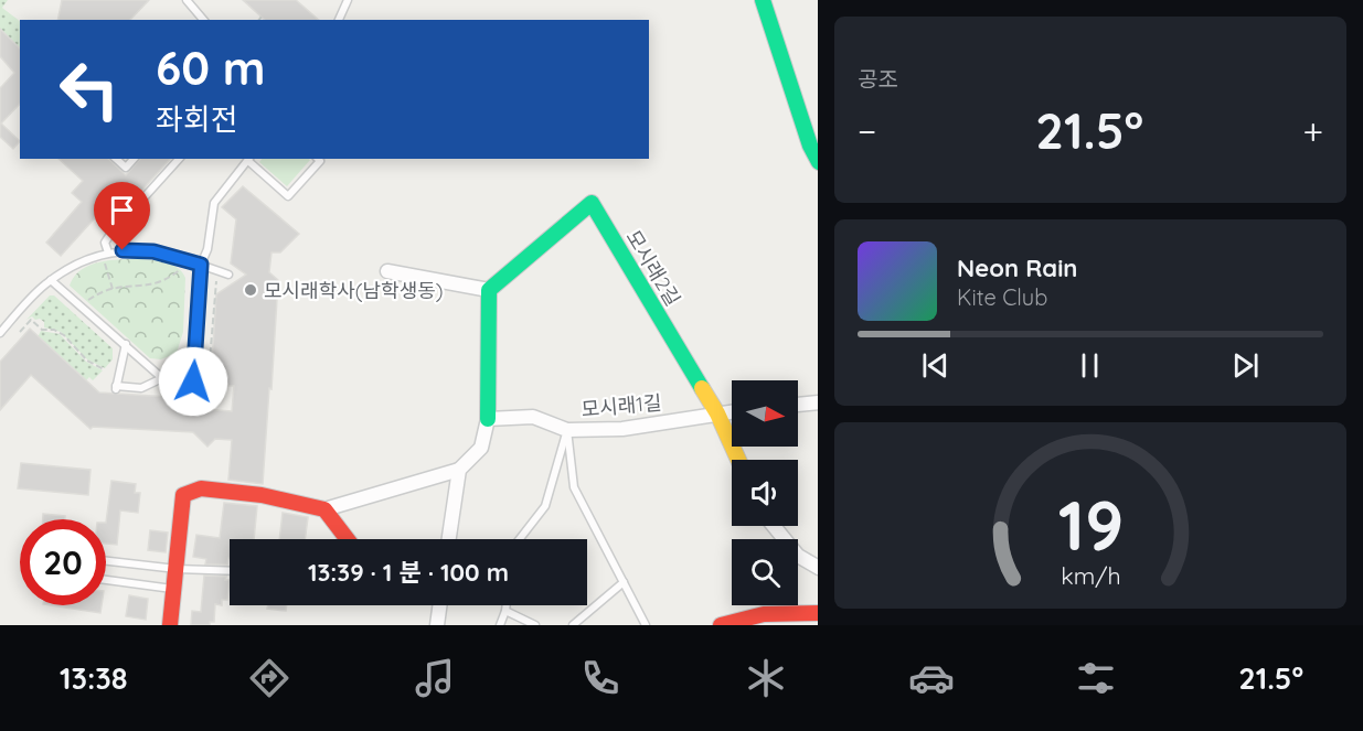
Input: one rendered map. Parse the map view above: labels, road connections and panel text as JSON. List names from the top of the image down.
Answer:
{
  "streets": {
    "street": ["모시래2길", "모시래1길"]
  },
  "crossings": [
    ["모시래2길", "모시래1길"]
  ],
  "places": ["모시래학사(남학생동)"],
  "north": "right",
  "page": {
    "tile": "공조",
    "turn": ["60 m", "좌회전"],
    "heat": ["−", "21.5°", "+"],
    "song": ["Neon Rain", "Kite Club"],
    "limit": "20",
    "trip": "13:39 · 1 분 · 100 m",
    "tabs": ["13:38", "21.5°"],
    "gauge": ["19", "km/h"]
  }
}
